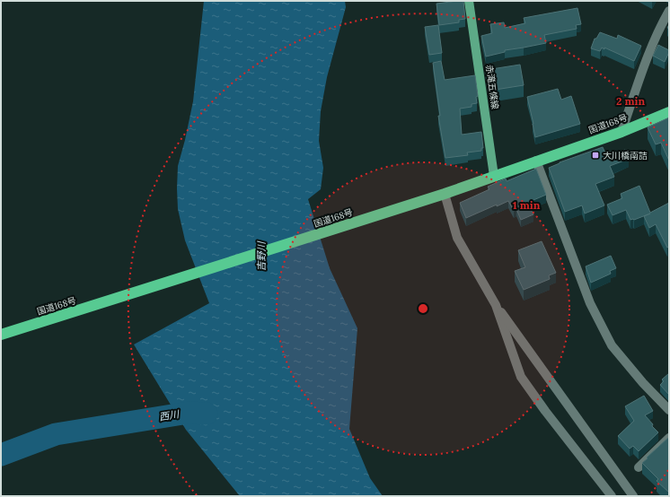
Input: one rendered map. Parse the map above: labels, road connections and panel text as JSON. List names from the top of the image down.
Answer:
{
  "streets": {
    "highway": ["国道168号"],
    "main road": ["赤滝五條線"]
  },
  "crossings": [
    ["赤滝五條線", "国道168号"]
  ],
  "water": ["吉野川", "西川"],
  "places": {
    "transit": ["大川橋南詰"]
  },
  "rings": ["2 min", "1 min"]
}
